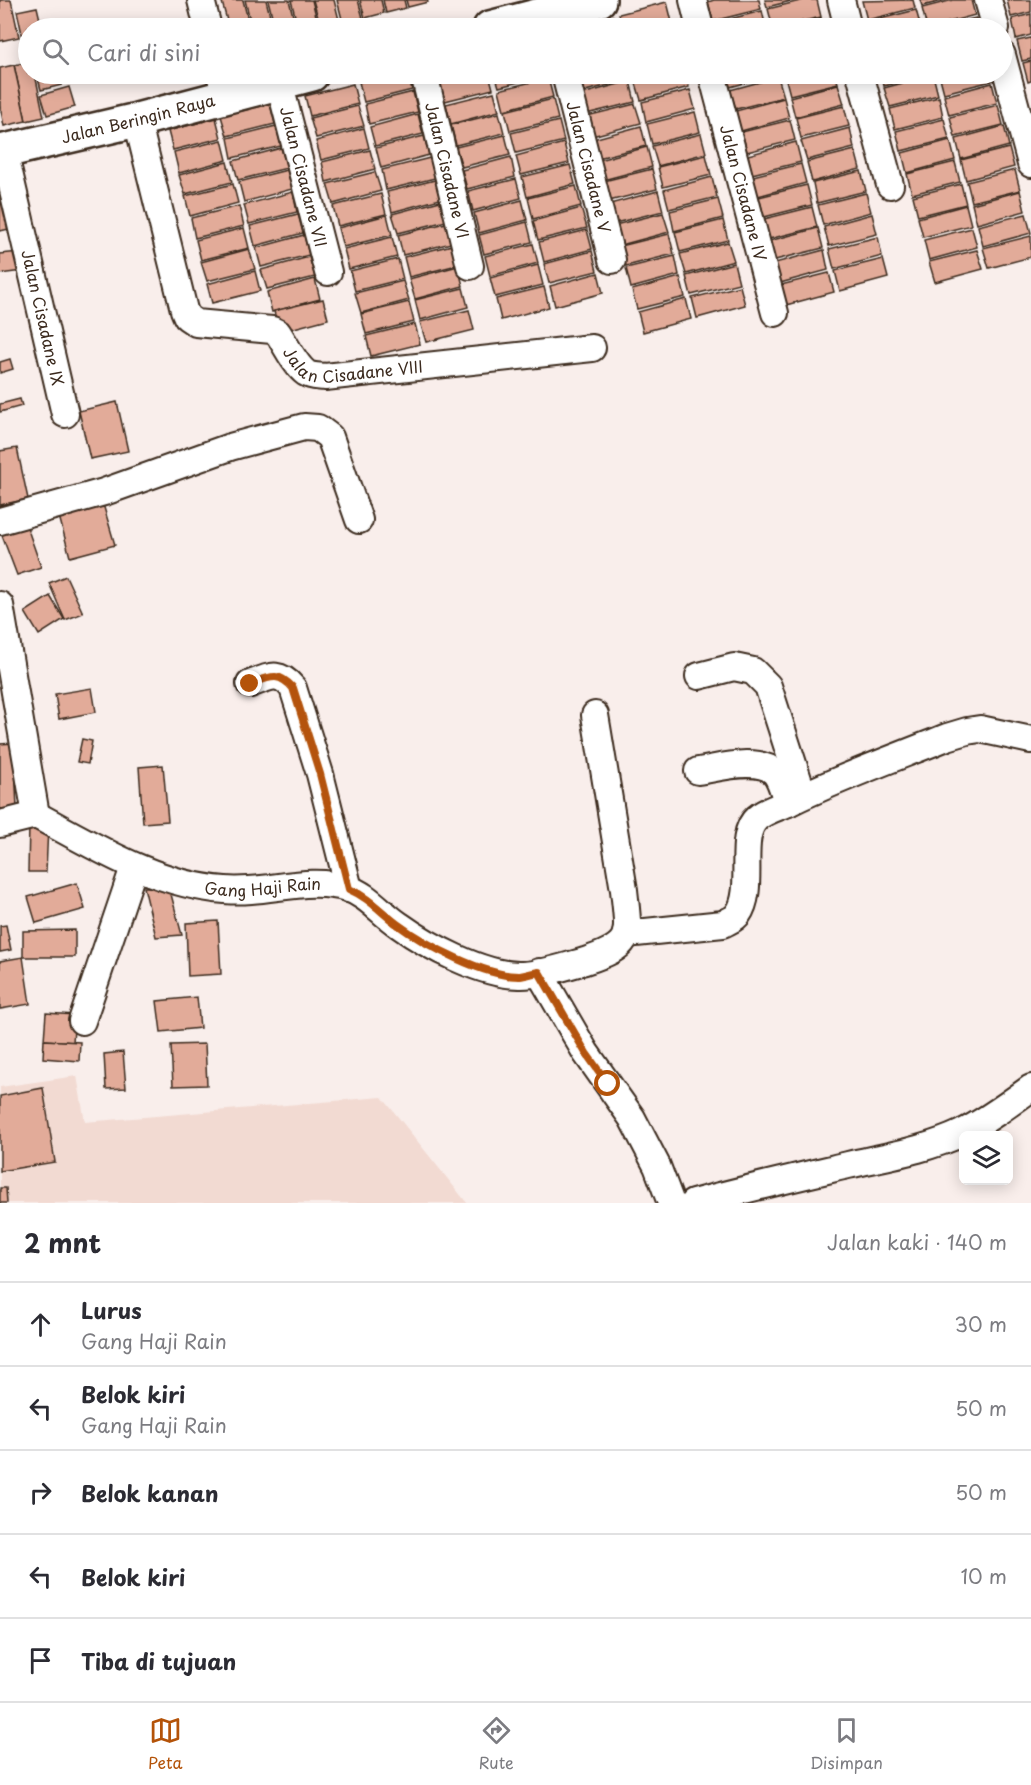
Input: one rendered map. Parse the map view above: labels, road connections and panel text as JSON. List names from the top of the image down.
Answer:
{
  "streets": {
    "street": [
      "Jalan Beringin Raya",
      "Jalan Cisadane V",
      "Jalan Cisadane VI",
      "Jalan Cisadane VII",
      "Jalan Cisadane IV",
      "Jalan Cisadane IX",
      "Jalan Cisadane VIII",
      "Gang Haji Rain"
    ]
  },
  "crossings": [
    ["Jalan Beringin Raya", "Jalan Cisadane IX"],
    ["Jalan Beringin Raya", "Jalan Cisadane VIII"]
  ],
  "page": {
    "search": "Cari di sini",
    "heading": ["2 mnt", "Jalan kaki · 140 m"],
    "list": [
      ["Lurus", "Gang Haji Rain", "30 m"],
      ["Belok kiri", "Gang Haji Rain", "50 m"],
      ["Belok kanan", "50 m"],
      ["Belok kiri", "10 m"],
      "Tiba di tujuan"
    ],
    "nav": ["Peta", "Rute", "Disimpan"]
  }
}
